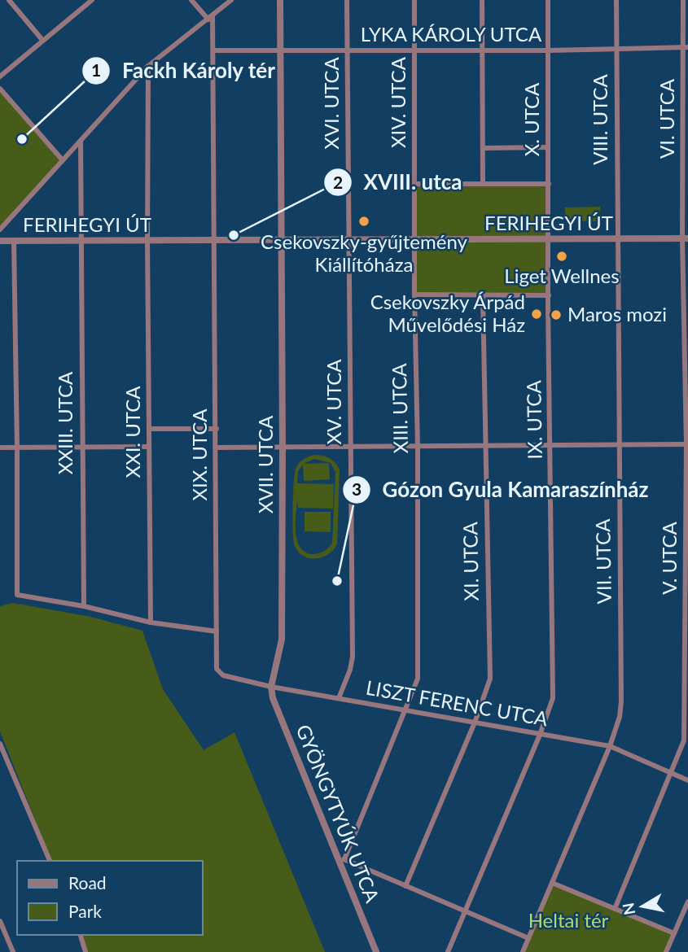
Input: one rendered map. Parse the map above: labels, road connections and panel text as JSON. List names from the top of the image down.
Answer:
{
  "streets": {
    "street": [
      "LYKA KÁROLY UTCA",
      "XIV. UTCA",
      "XVI. UTCA",
      "VI. UTCA",
      "X. UTCA",
      "VIII. UTCA",
      "FERIHEGYI ÚT",
      "XV. UTCA",
      "XIII. UTCA",
      "IX. UTCA",
      "XXIII. UTCA",
      "XXI. UTCA",
      "XIX. UTCA",
      "XVII. UTCA",
      "V. UTCA",
      "XI. UTCA",
      "VII. UTCA",
      "LISZT FERENC UTCA",
      "GYÖNGYTYÚK UTCA"
    ]
  },
  "crossings": [
    ["LYKA KÁROLY UTCA", "XIV. UTCA"],
    ["LYKA KÁROLY UTCA", "XVI. UTCA"],
    ["LYKA KÁROLY UTCA", "VI. UTCA"],
    ["LYKA KÁROLY UTCA", "X. UTCA"],
    ["LYKA KÁROLY UTCA", "VIII. UTCA"],
    ["LYKA KÁROLY UTCA", "XIX. UTCA"],
    ["LYKA KÁROLY UTCA", "XVII. UTCA"],
    ["XIV. UTCA", "FERIHEGYI ÚT"],
    ["XIV. UTCA", "XIII. UTCA"],
    ["XVI. UTCA", "FERIHEGYI ÚT"],
    ["XVI. UTCA", "XV. UTCA"],
    ["VI. UTCA", "FERIHEGYI ÚT"],
    ["VI. UTCA", "V. UTCA"],
    ["X. UTCA", "FERIHEGYI ÚT"],
    ["X. UTCA", "IX. UTCA"],
    ["VIII. UTCA", "FERIHEGYI ÚT"],
    ["VIII. UTCA", "VII. UTCA"],
    ["FERIHEGYI ÚT", "XV. UTCA"],
    ["FERIHEGYI ÚT", "XIII. UTCA"],
    ["FERIHEGYI ÚT", "IX. UTCA"],
    ["FERIHEGYI ÚT", "XXIII. UTCA"],
    ["FERIHEGYI ÚT", "XXI. UTCA"],
    ["FERIHEGYI ÚT", "XIX. UTCA"],
    ["FERIHEGYI ÚT", "XVII. UTCA"],
    ["FERIHEGYI ÚT", "V. UTCA"],
    ["FERIHEGYI ÚT", "VII. UTCA"],
    ["XV. UTCA", "LISZT FERENC UTCA"],
    ["XIII. UTCA", "LISZT FERENC UTCA"],
    ["XIII. UTCA", "GYÖNGYTYÚK UTCA"],
    ["IX. UTCA", "LISZT FERENC UTCA"],
    ["XIX. UTCA", "LISZT FERENC UTCA"],
    ["XVII. UTCA", "LISZT FERENC UTCA"],
    ["XVII. UTCA", "GYÖNGYTYÚK UTCA"],
    ["V. UTCA", "LISZT FERENC UTCA"],
    ["XI. UTCA", "LISZT FERENC UTCA"],
    ["VII. UTCA", "LISZT FERENC UTCA"],
    ["LISZT FERENC UTCA", "GYÖNGYTYÚK UTCA"]
  ],
  "parks": ["Heltai tér"],
  "places": [
    "Fackh Károly tér",
    "Csekovszky-gyűjtemény Kiállítóháza",
    "XVIII. utca",
    "Liget Wellnes",
    "Csekovszky Árpád Művelődési Ház",
    "Maros mozi",
    "Gózon Gyula Kamaraszínház"
  ],
  "legend": ["Road", "Park"],
  "north": "left"
}
